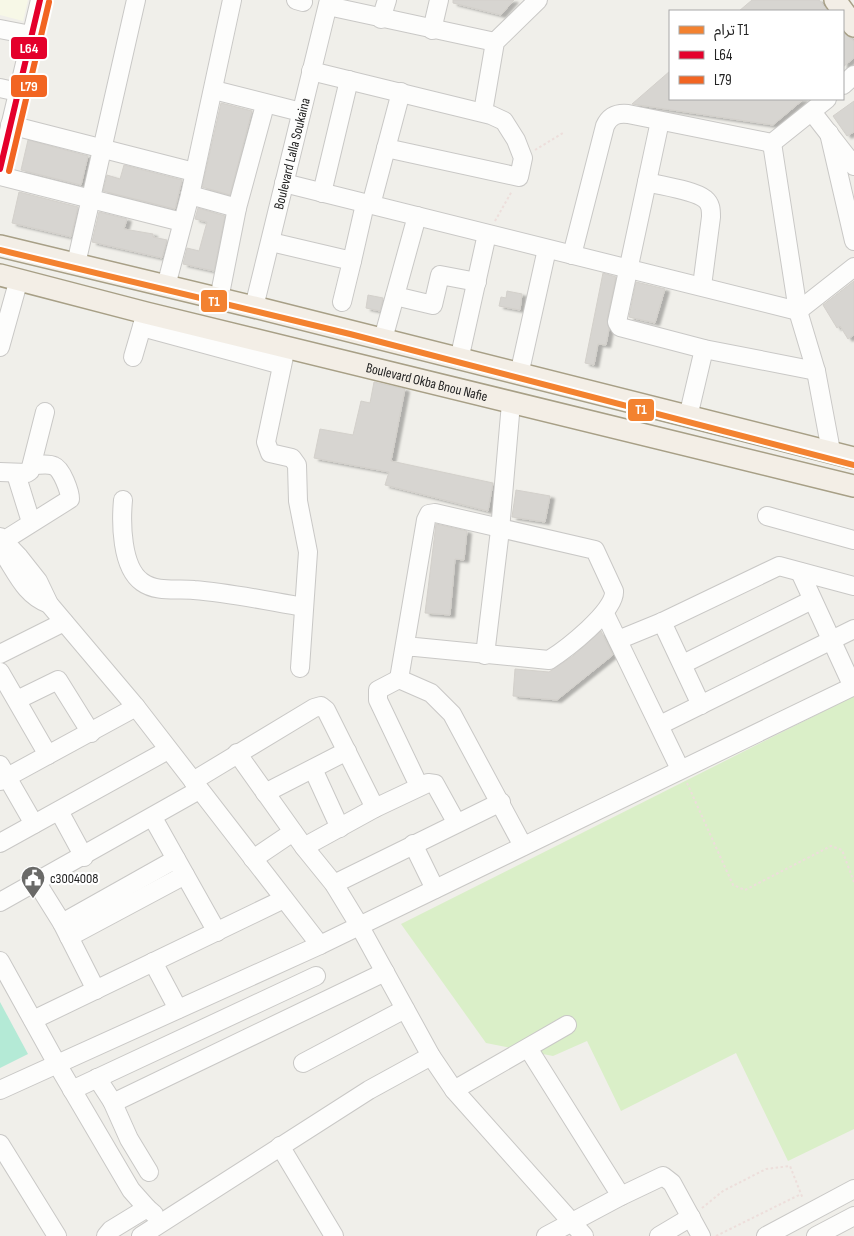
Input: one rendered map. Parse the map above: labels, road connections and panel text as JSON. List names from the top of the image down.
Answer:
{
  "streets": {
    "main road": ["Boulevard Okba Bnou Nafie"],
    "street": ["Boulevard Lalla Soukaina"]
  },
  "crossings": [
    ["Boulevard Lalla Soukaina", "Boulevard Okba Bnou Nafie"]
  ],
  "places": {
    "public building": ["c3004008"]
  },
  "lines": ["transit line L64", "transit line L79", "tram line T1"],
  "legend": ["ترام T1", "L64", "L79"]
}
